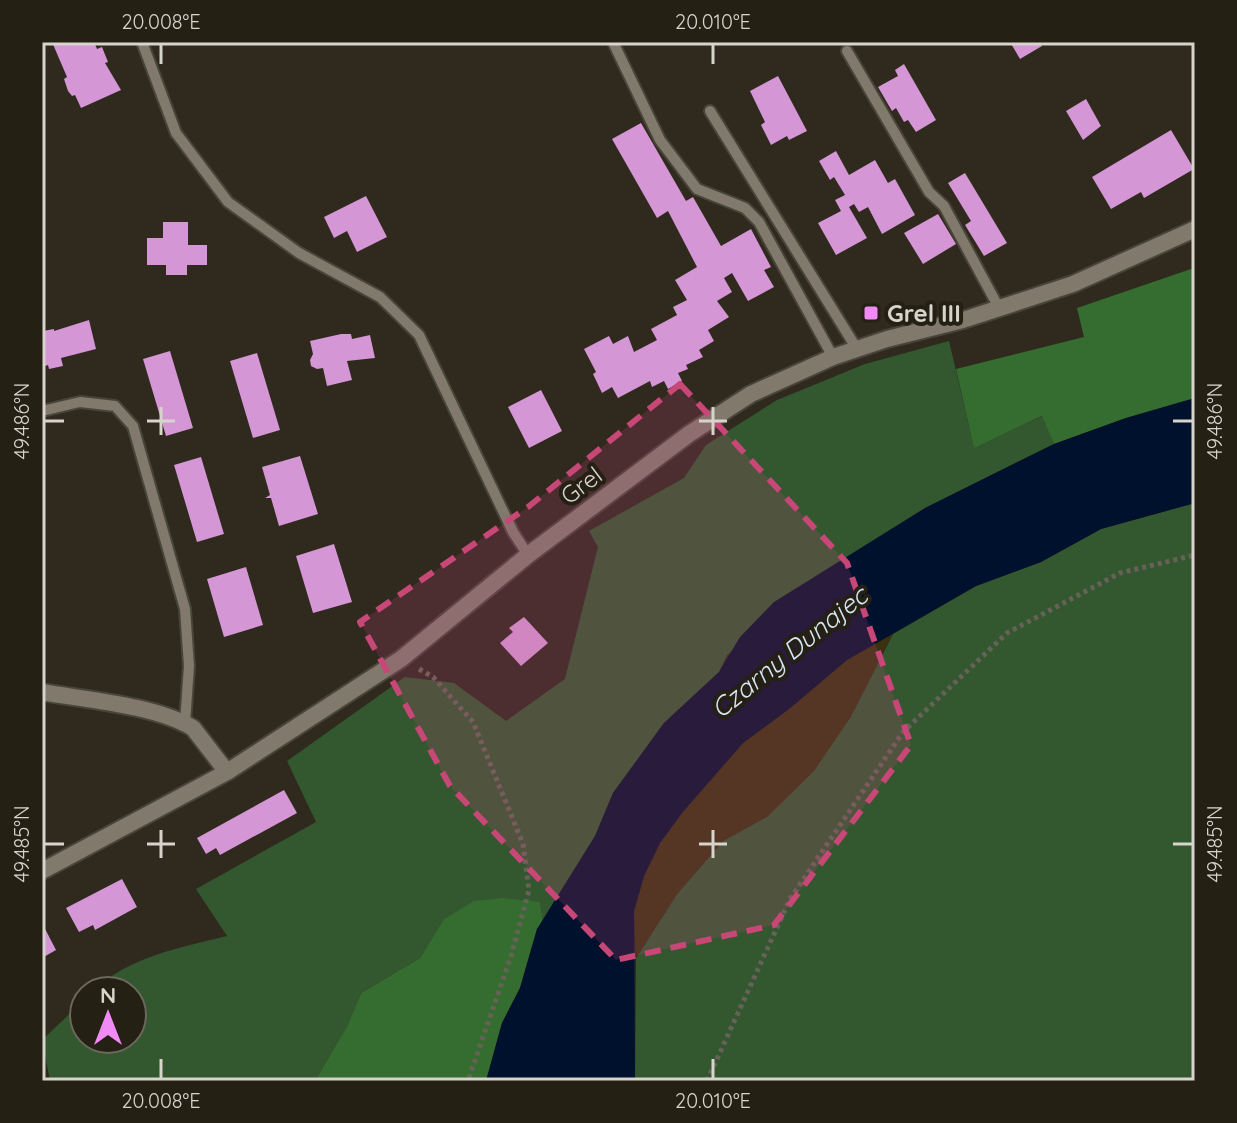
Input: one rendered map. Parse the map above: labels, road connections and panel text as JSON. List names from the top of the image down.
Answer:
{
  "streets": {
    "street": ["Grel"]
  },
  "water": ["Czarny Dunajec"],
  "places": {
    "transit": ["Grel III"]
  },
  "north": "top",
  "coordinates": [
    "20.008°E",
    "20.010°E",
    "49.486°N",
    "49.485°N"
  ]
}
